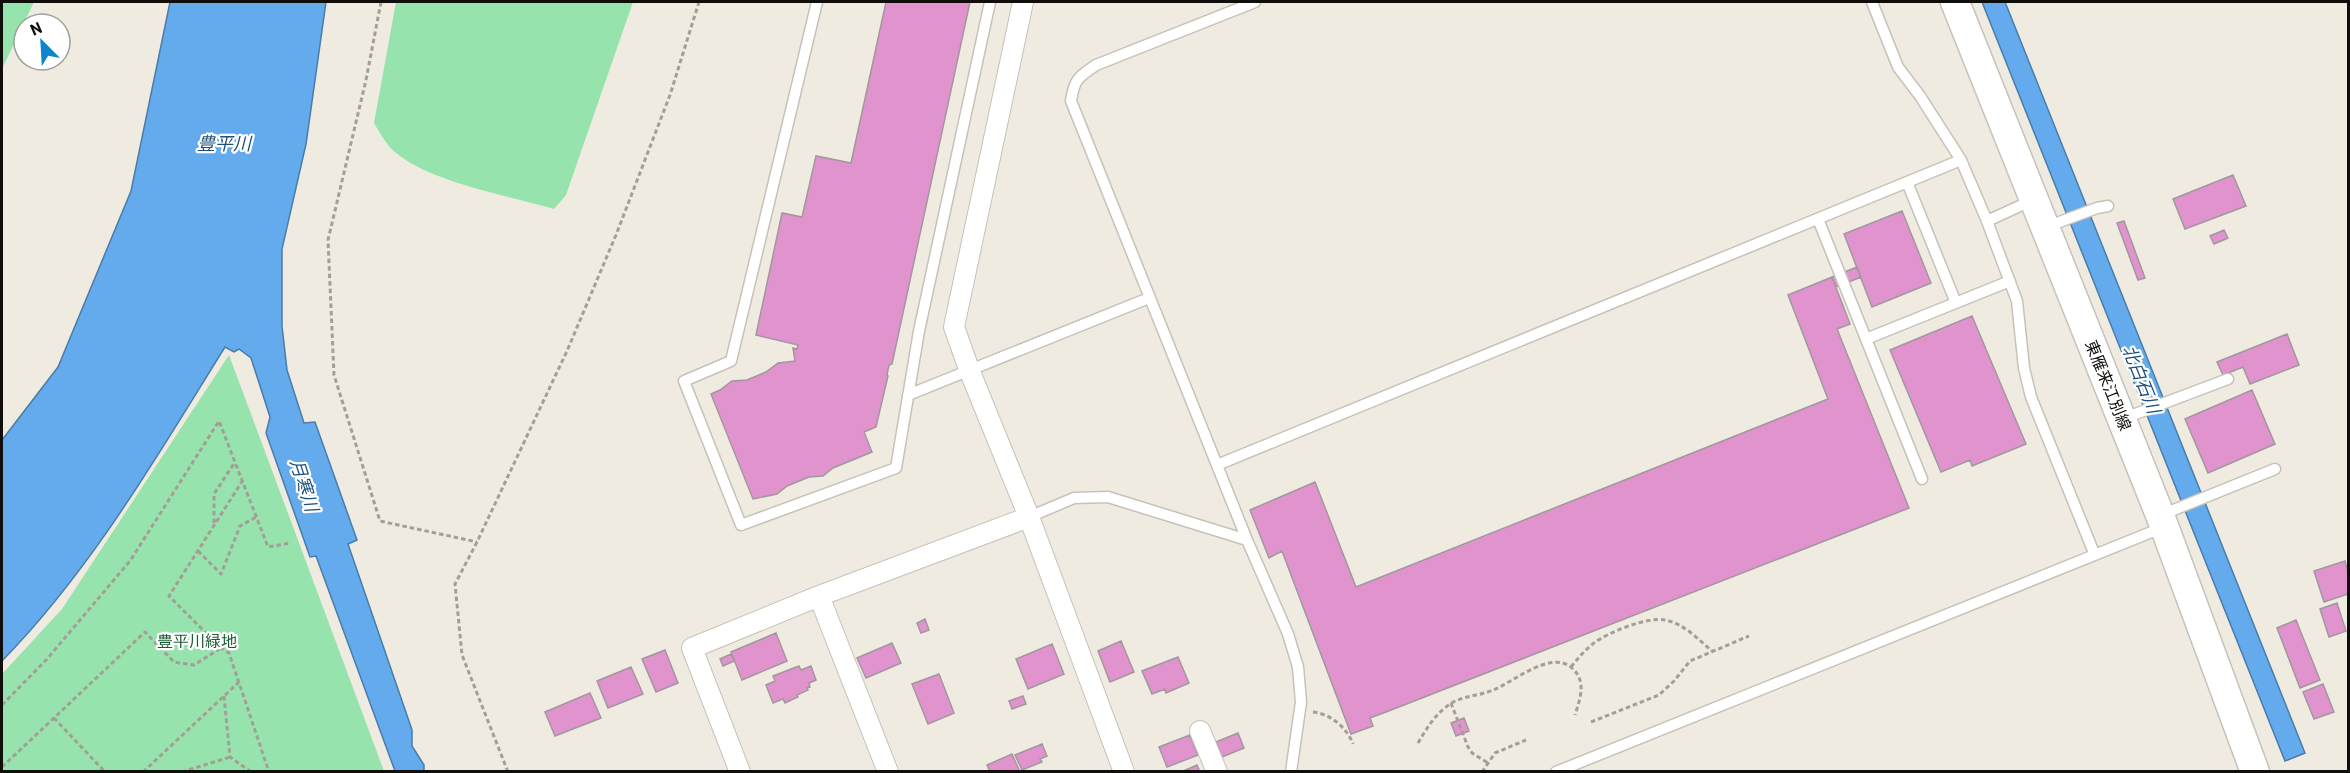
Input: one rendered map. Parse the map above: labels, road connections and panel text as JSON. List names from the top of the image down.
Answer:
{
  "streets": {
    "main road": ["東雁来江別線"]
  },
  "water": ["豊平川", "北白石川", "月寒川"],
  "parks": ["豊平川緑地"],
  "north": "top left"
}
